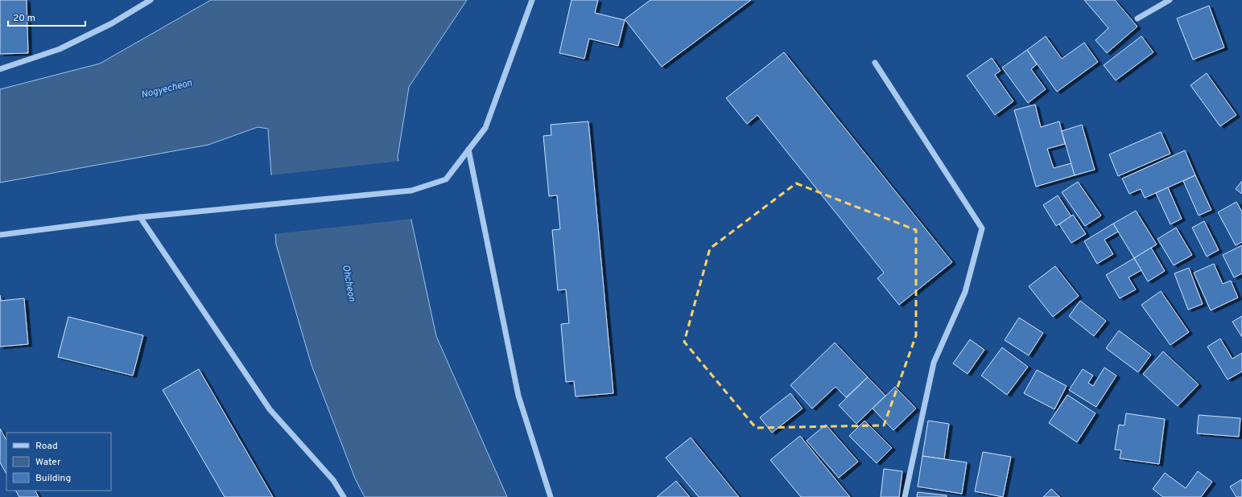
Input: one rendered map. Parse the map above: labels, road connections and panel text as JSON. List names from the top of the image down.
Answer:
{
  "water": ["Nogyecheon", "Ohcheon"],
  "legend": ["Road", "Water", "Building"],
  "scale_bar": "20 m"
}
